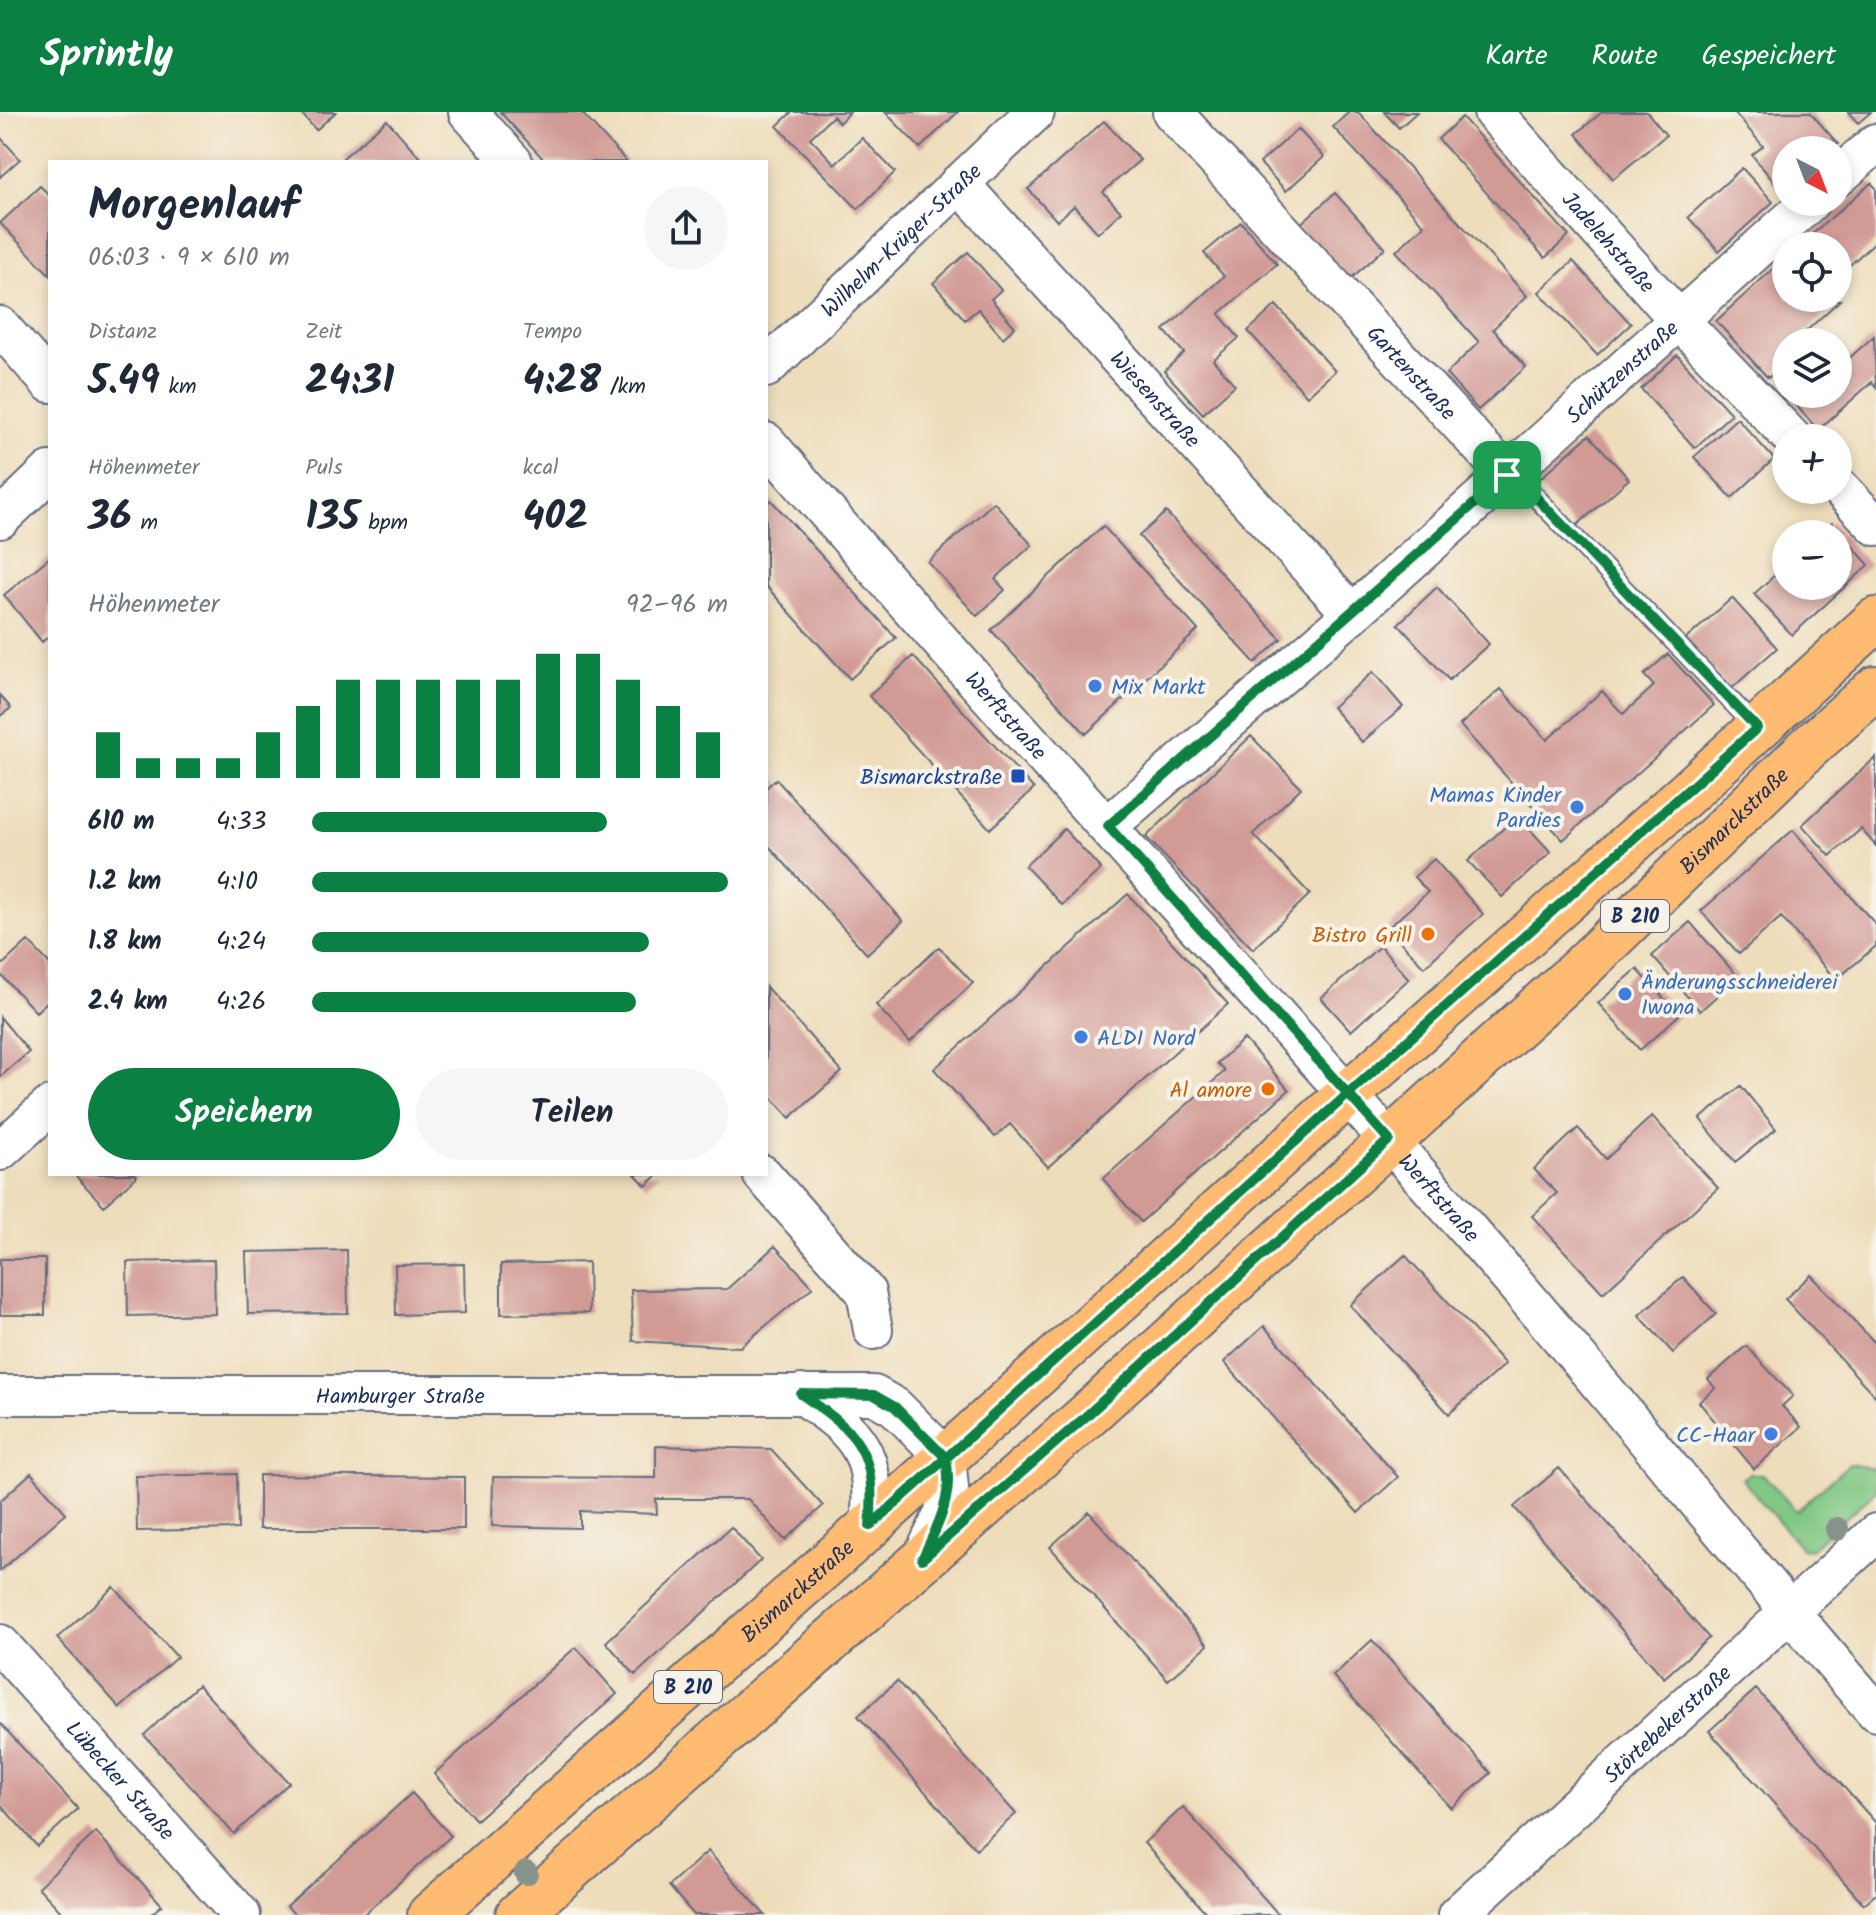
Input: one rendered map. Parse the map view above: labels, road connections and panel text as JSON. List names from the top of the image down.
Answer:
{
  "streets": {
    "main road": ["Bismarckstraße", "B 210"],
    "street": [
      "Wilhelm-Krüger-Straße",
      "Jadelehstraße",
      "Gartenstraße",
      "Schützenstraße",
      "Wiesenstraße",
      "Werftstraße",
      "Hamburger Straße",
      "Störtebekerstraße",
      "Lübecker Straße"
    ]
  },
  "crossings": [
    ["Wilhelm-Krüger-Straße", "Wiesenstraße"],
    ["Jadelehstraße", "Schützenstraße"],
    ["Gartenstraße", "Schützenstraße"],
    ["Gartenstraße", "Bismarckstraße"],
    ["Schützenstraße", "Wiesenstraße"],
    ["Schützenstraße", "Werftstraße"],
    ["Werftstraße", "Bismarckstraße"],
    ["Werftstraße", "Störtebekerstraße"],
    ["Bismarckstraße", "Hamburger Straße"]
  ],
  "places": {
    "other": [
      "Mix Markt",
      "Mamas Kinder Pardies",
      "Bistro Grill",
      "Änderungsschneiderei Iwona",
      "ALDI Nord",
      "Al amore",
      "CC-Haar"
    ],
    "transit": ["Bismarckstraße"]
  },
  "north": "bottom right",
  "page": {
    "header": "Sprintly",
    "nav": ["Karte", "Route", "Gespeichert"],
    "map_buttons": ["+", "−"],
    "heading": ["Morgenlauf", "06:03 · 9 × 610 m"],
    "stats": [
      ["Distanz", "5.49 km"],
      ["Zeit", "24:31"],
      ["Tempo", "4:28 /km"],
      ["Höhenmeter", "36 m"],
      ["Puls", "135 bpm"],
      ["kcal", "402"]
    ],
    "chart": ["Höhenmeter", "92–96 m"],
    "list": [
      {
        "name": "610 m",
        "note": "4:33"
      },
      {
        "name": "1.2 km",
        "note": "4:10"
      },
      {
        "name": "1.8 km",
        "note": "4:24"
      },
      {
        "name": "2.4 km",
        "note": "4:26"
      }
    ],
    "buttons": ["Speichern", "Teilen"]
  }
}
